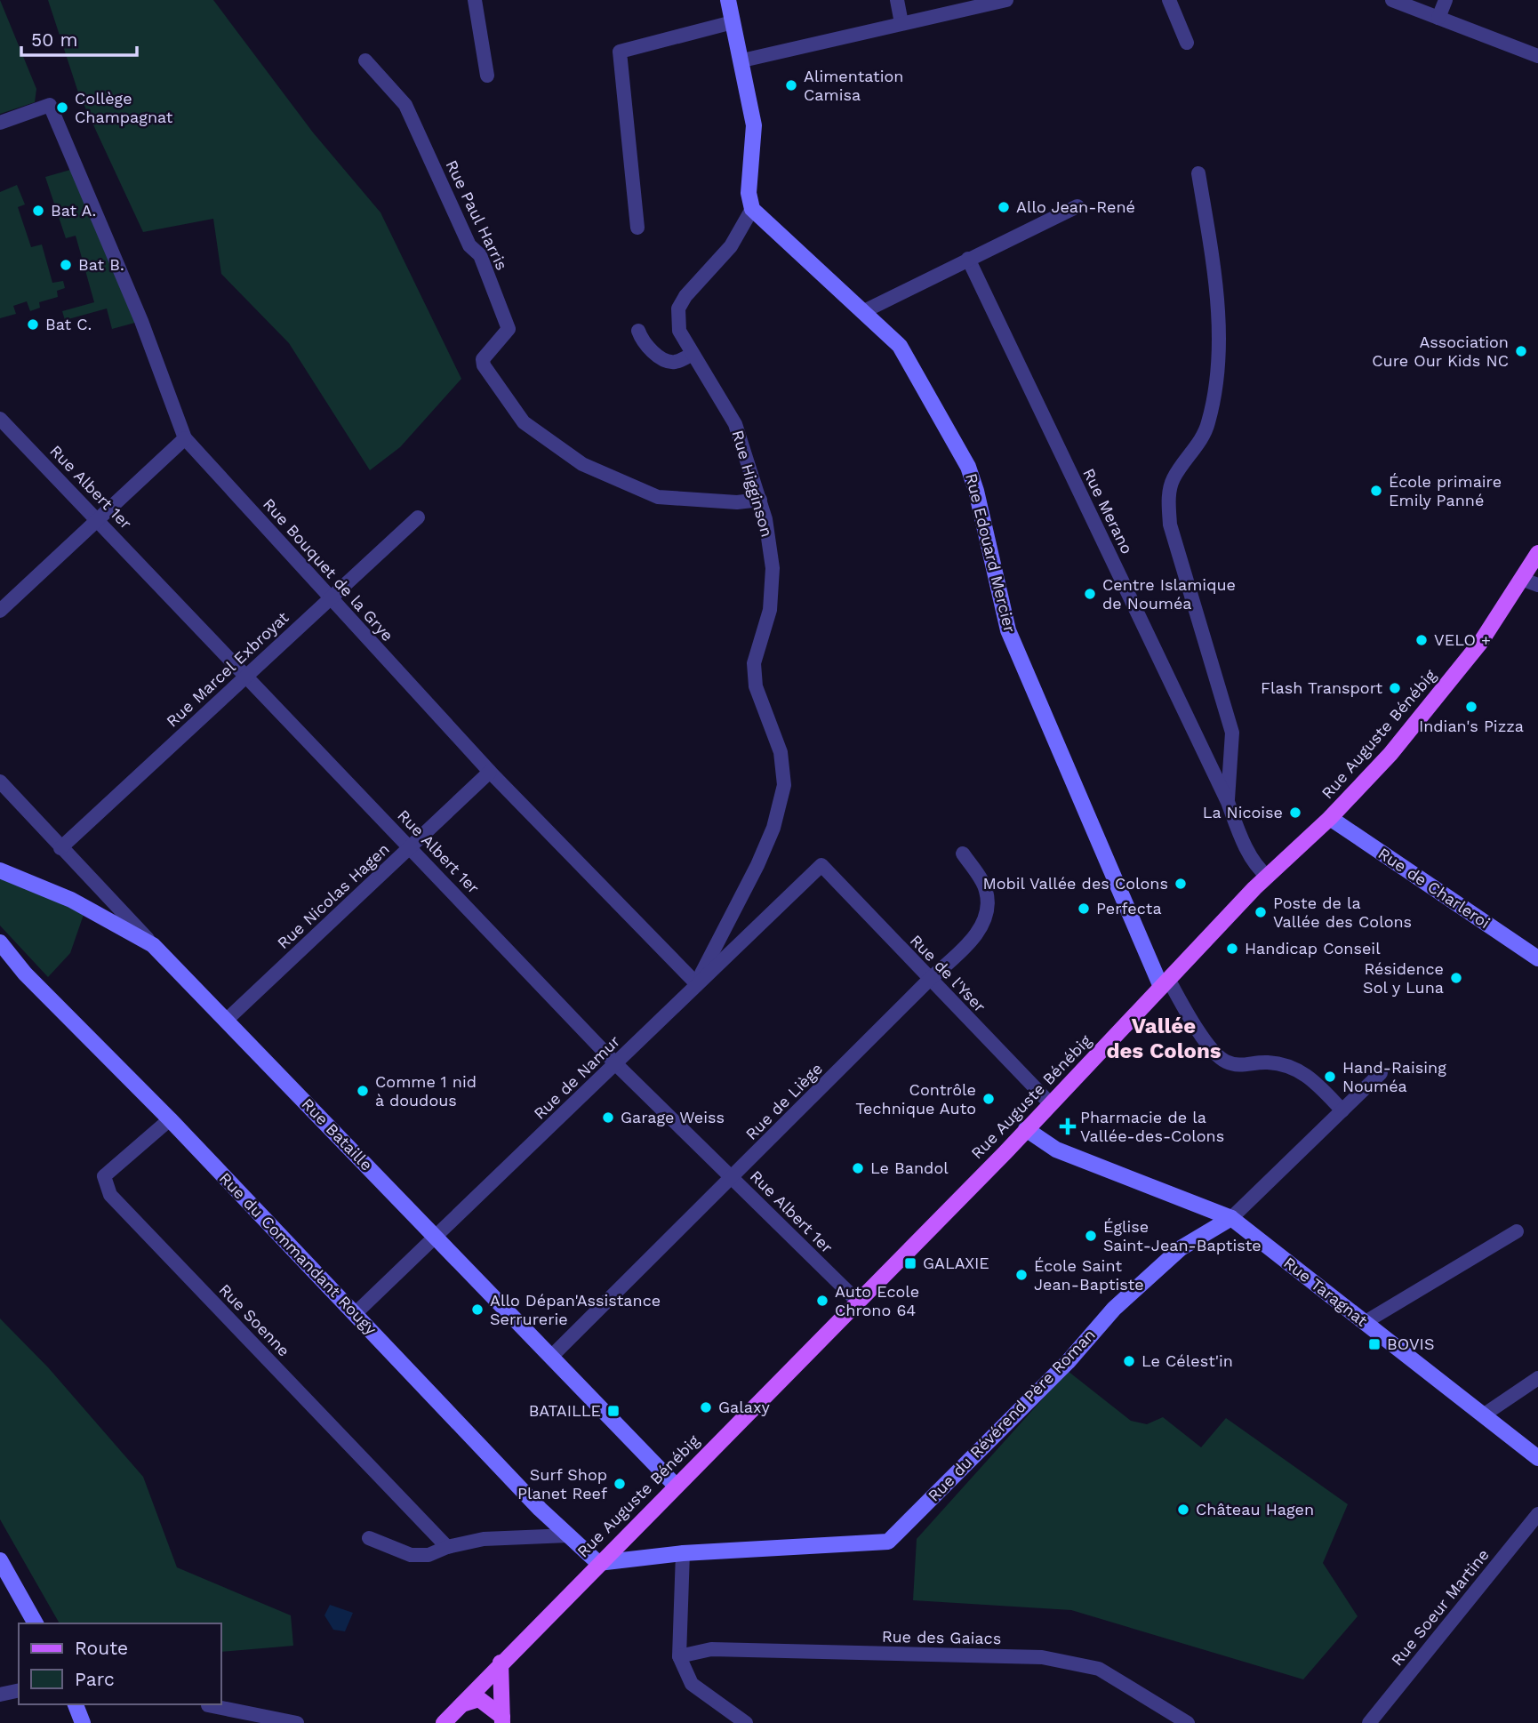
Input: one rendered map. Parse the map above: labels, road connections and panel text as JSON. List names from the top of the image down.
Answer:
{
  "streets": {
    "main road": ["Rue Auguste Bénébig"],
    "street": [
      "Rue Paul Harris",
      "Rue Higginson",
      "Rue Albert 1er",
      "Rue Merano",
      "Rue Edouard Mercier",
      "Rue Bouquet de la Grye",
      "Rue Marcel Exbroyat",
      "Rue de Charleroi",
      "Rue Nicolas Hagen",
      "Rue de l'Yser",
      "Rue de Namur",
      "Rue de Liège",
      "Rue Bataille",
      "Rue du Commandant Rougy",
      "Rue Taragnat",
      "Rue Soenne",
      "Rue du Révérend Père Roman",
      "Rue Soeur Martine",
      "Rue des Gaiacs"
    ]
  },
  "crossings": [
    ["Rue Paul Harris", "Rue Higginson"],
    ["Rue Higginson", "Rue Edouard Mercier"],
    ["Rue Higginson", "Rue Bouquet de la Grye"],
    ["Rue Higginson", "Rue de Namur"],
    ["Rue Albert 1er", "Rue Marcel Exbroyat"],
    ["Rue Albert 1er", "Rue Auguste Bénébig"],
    ["Rue Albert 1er", "Rue Nicolas Hagen"],
    ["Rue Albert 1er", "Rue de Namur"],
    ["Rue Albert 1er", "Rue de Liège"],
    ["Rue Merano", "Rue Auguste Bénébig"],
    ["Rue Edouard Mercier", "Rue Auguste Bénébig"],
    ["Rue Bouquet de la Grye", "Rue Marcel Exbroyat"],
    ["Rue Bouquet de la Grye", "Rue Nicolas Hagen"],
    ["Rue Bouquet de la Grye", "Rue de Namur"],
    ["Rue Marcel Exbroyat", "Rue Bataille"],
    ["Rue Auguste Bénébig", "Rue de Charleroi"],
    ["Rue Auguste Bénébig", "Rue de l'Yser"],
    ["Rue Auguste Bénébig", "Rue Bataille"],
    ["Rue Auguste Bénébig", "Rue du Commandant Rougy"],
    ["Rue Auguste Bénébig", "Rue Taragnat"],
    ["Rue Auguste Bénébig", "Rue du Révérend Père Roman"],
    ["Rue Nicolas Hagen", "Rue Bataille"],
    ["Rue de l'Yser", "Rue de Namur"],
    ["Rue de l'Yser", "Rue de Liège"],
    ["Rue de Namur", "Rue Bataille"],
    ["Rue de Namur", "Rue du Commandant Rougy"],
    ["Rue de Liège", "Rue Bataille"],
    ["Rue du Commandant Rougy", "Rue Soenne"],
    ["Rue du Commandant Rougy", "Rue du Révérend Père Roman"],
    ["Rue Taragnat", "Rue du Révérend Père Roman"]
  ],
  "districts": ["Vallée des Colons"],
  "places": {
    "other": [
      "Alimentation Camisa",
      "Collège Champagnat",
      "Allo Jean-René",
      "Bat A.",
      "Bat B.",
      "Bat C.",
      "Association Cure Our Kids NC",
      "École primaire Emily Panné",
      "Centre Islamique de Nouméa",
      "VELO +",
      "Flash Transport",
      "Indian's Pizza",
      "La Nicoise",
      "Mobil Vallée des Colons",
      "Perfecta",
      "Poste de la Vallée des Colons",
      "Handicap Conseil",
      "Résidence Sol y Luna",
      "Hand-Raising Nouméa",
      "Comme 1 nid à doudous",
      "Contrôle Technique Auto",
      "Garage Weiss",
      "Le Bandol",
      "Église Saint-Jean-Baptiste",
      "École Saint Jean-Baptiste",
      "Auto Ecole Chrono 64",
      "Allo Dépan'Assistance Serrurerie",
      "Le Célest'in",
      "Galaxy",
      "Surf Shop Planet Reef",
      "Château Hagen"
    ],
    "health": ["Pharmacie de la Vallée-des-Colons"],
    "transit": ["GALAXIE", "BOVIS", "BATAILLE"]
  },
  "legend": ["Route", "Parc"],
  "scale_bar": "50 m"
}
